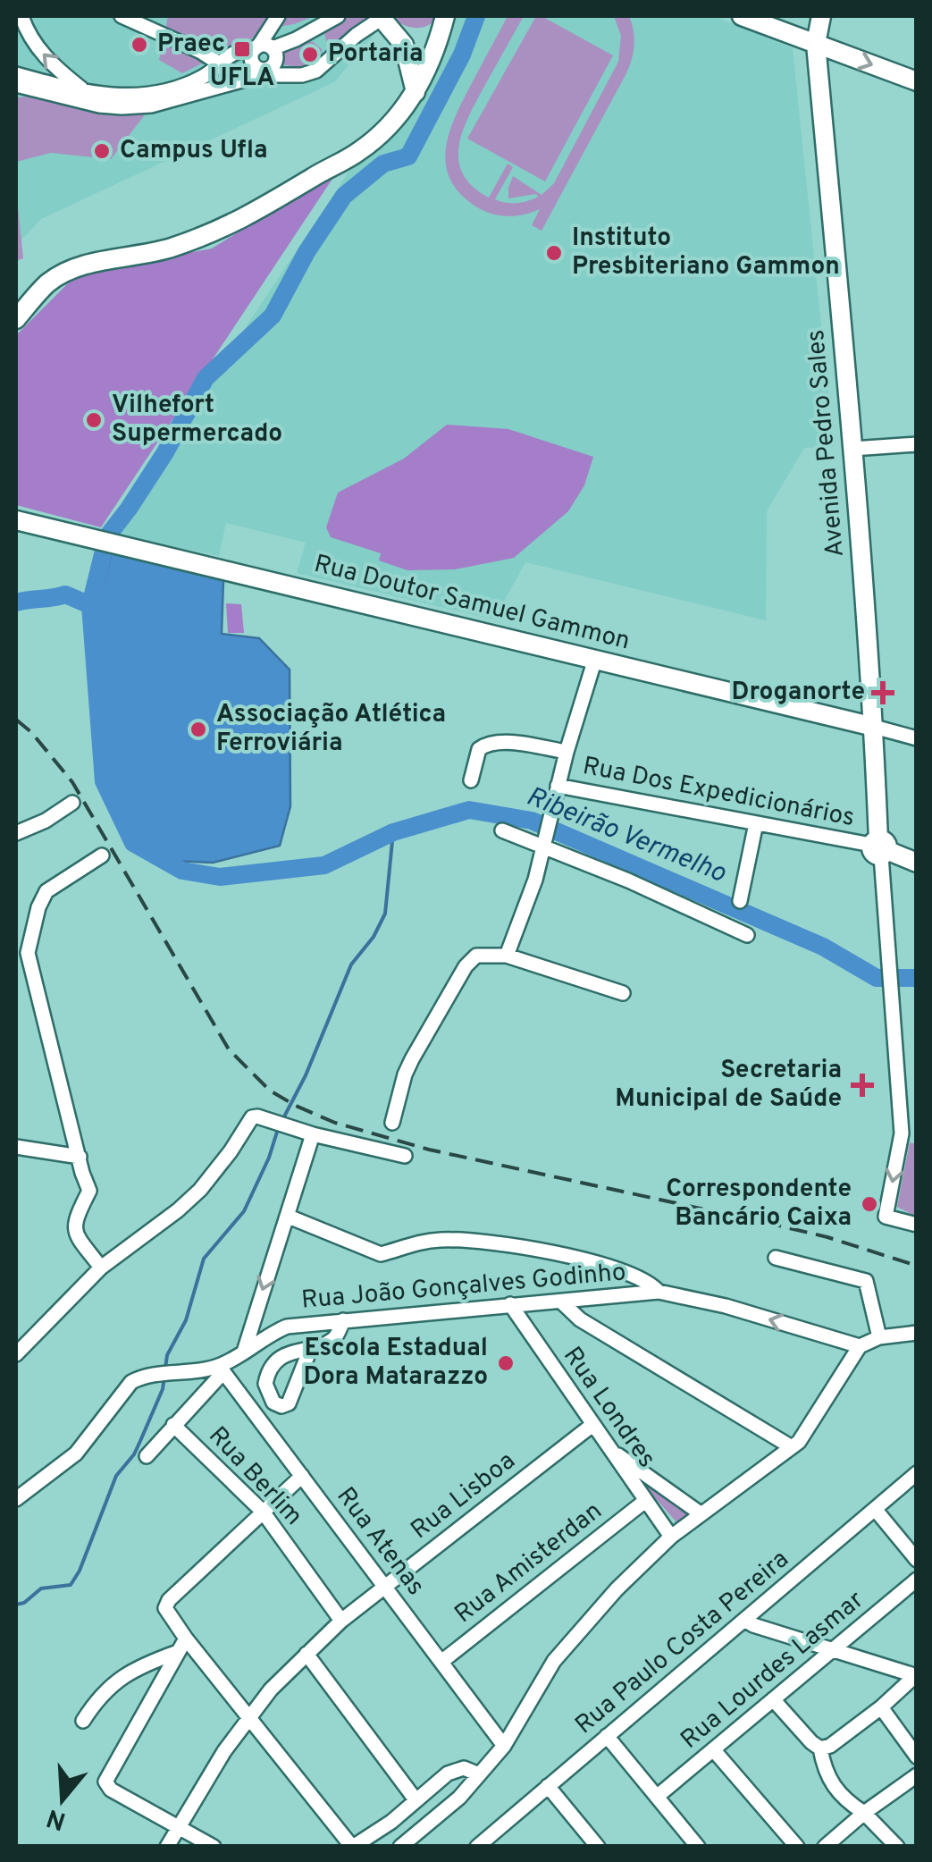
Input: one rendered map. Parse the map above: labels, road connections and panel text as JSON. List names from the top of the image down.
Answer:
{
  "streets": {
    "main road": ["Avenida Pedro Sales", "Rua Doutor Samuel Gammon"],
    "street": [
      "Rua Dos Expedicionários",
      "Rua João Gonçalves Godinho",
      "Rua Londres",
      "Rua Berlim",
      "Rua Lisboa",
      "Rua Atenas",
      "Rua Amisterdan",
      "Rua Paulo Costa Pereira",
      "Rua Lourdes Lasmar"
    ]
  },
  "crossings": [
    ["Avenida Pedro Sales", "Rua Doutor Samuel Gammon"],
    ["Avenida Pedro Sales", "Rua Dos Expedicionários"],
    ["Rua João Gonçalves Godinho", "Rua Londres"],
    ["Rua João Gonçalves Godinho", "Rua Berlim"],
    ["Rua João Gonçalves Godinho", "Rua Atenas"],
    ["Rua Londres", "Rua Lisboa"],
    ["Rua Londres", "Rua Amisterdan"],
    ["Rua Berlim", "Rua Lisboa"],
    ["Rua Berlim", "Rua Atenas"],
    ["Rua Lisboa", "Rua Atenas"],
    ["Rua Atenas", "Rua Amisterdan"]
  ],
  "water": ["Ribeirão Vermelho"],
  "places": {
    "other": [
      "Praec",
      "Portaria",
      "Campus Ufla",
      "Instituto Presbiteriano Gammon",
      "Vilhefort Supermercado",
      "Associação Atlética Ferroviária",
      "Correspondente Bancário Caixa",
      "Escola Estadual Dora Matarazzo"
    ],
    "transit": ["UFLA"],
    "health": ["Droganorte", "Secretaria Municipal de Saúde"]
  },
  "north": "bottom"
}
